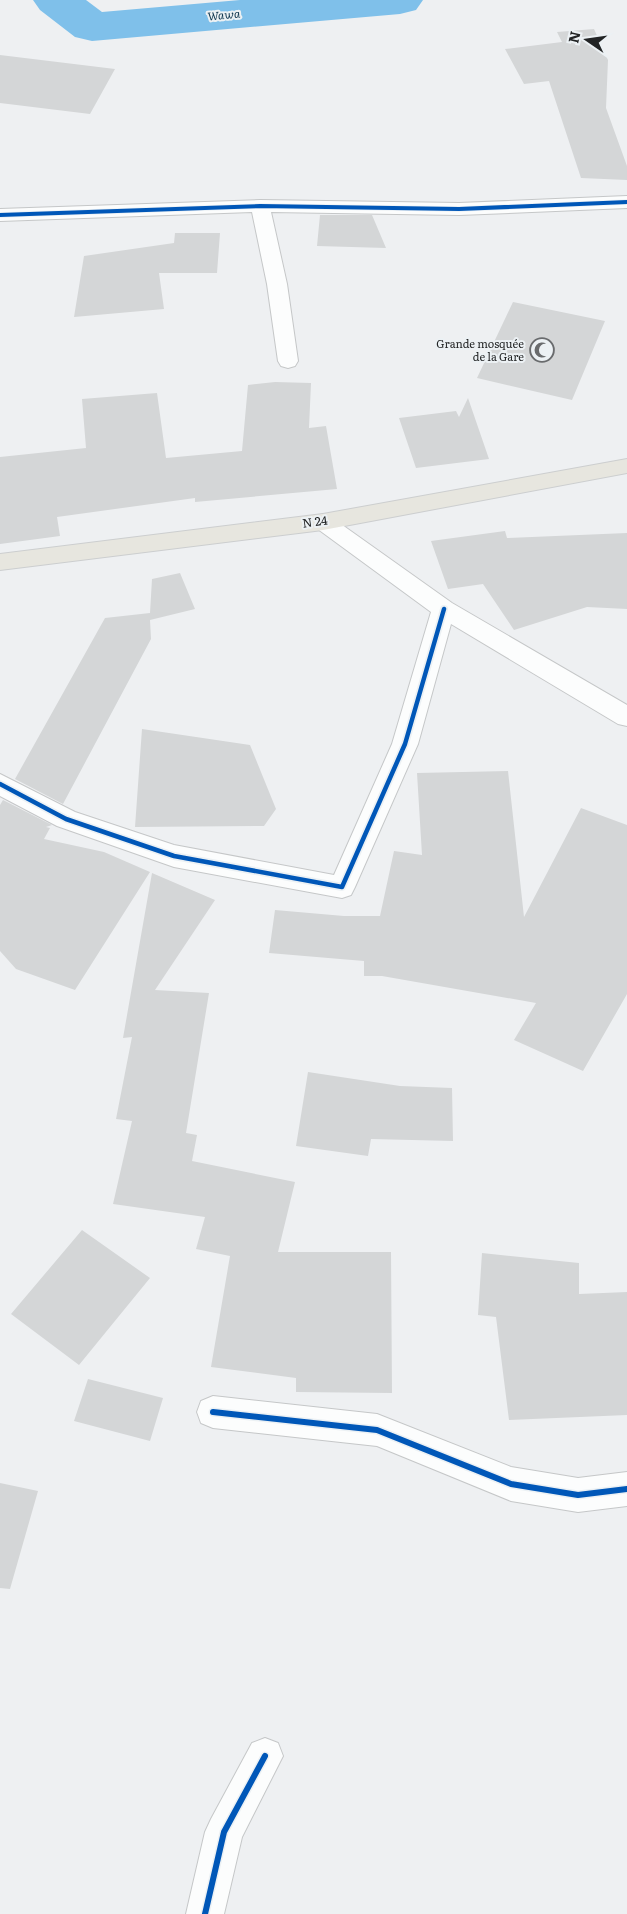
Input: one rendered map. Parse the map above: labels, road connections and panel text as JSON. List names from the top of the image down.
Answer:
{
  "streets": {
    "main road": ["N 24"]
  },
  "water": ["Wawa"],
  "places": {
    "mosque": ["Grande mosquée de la Gare"]
  },
  "north": "left"
}
